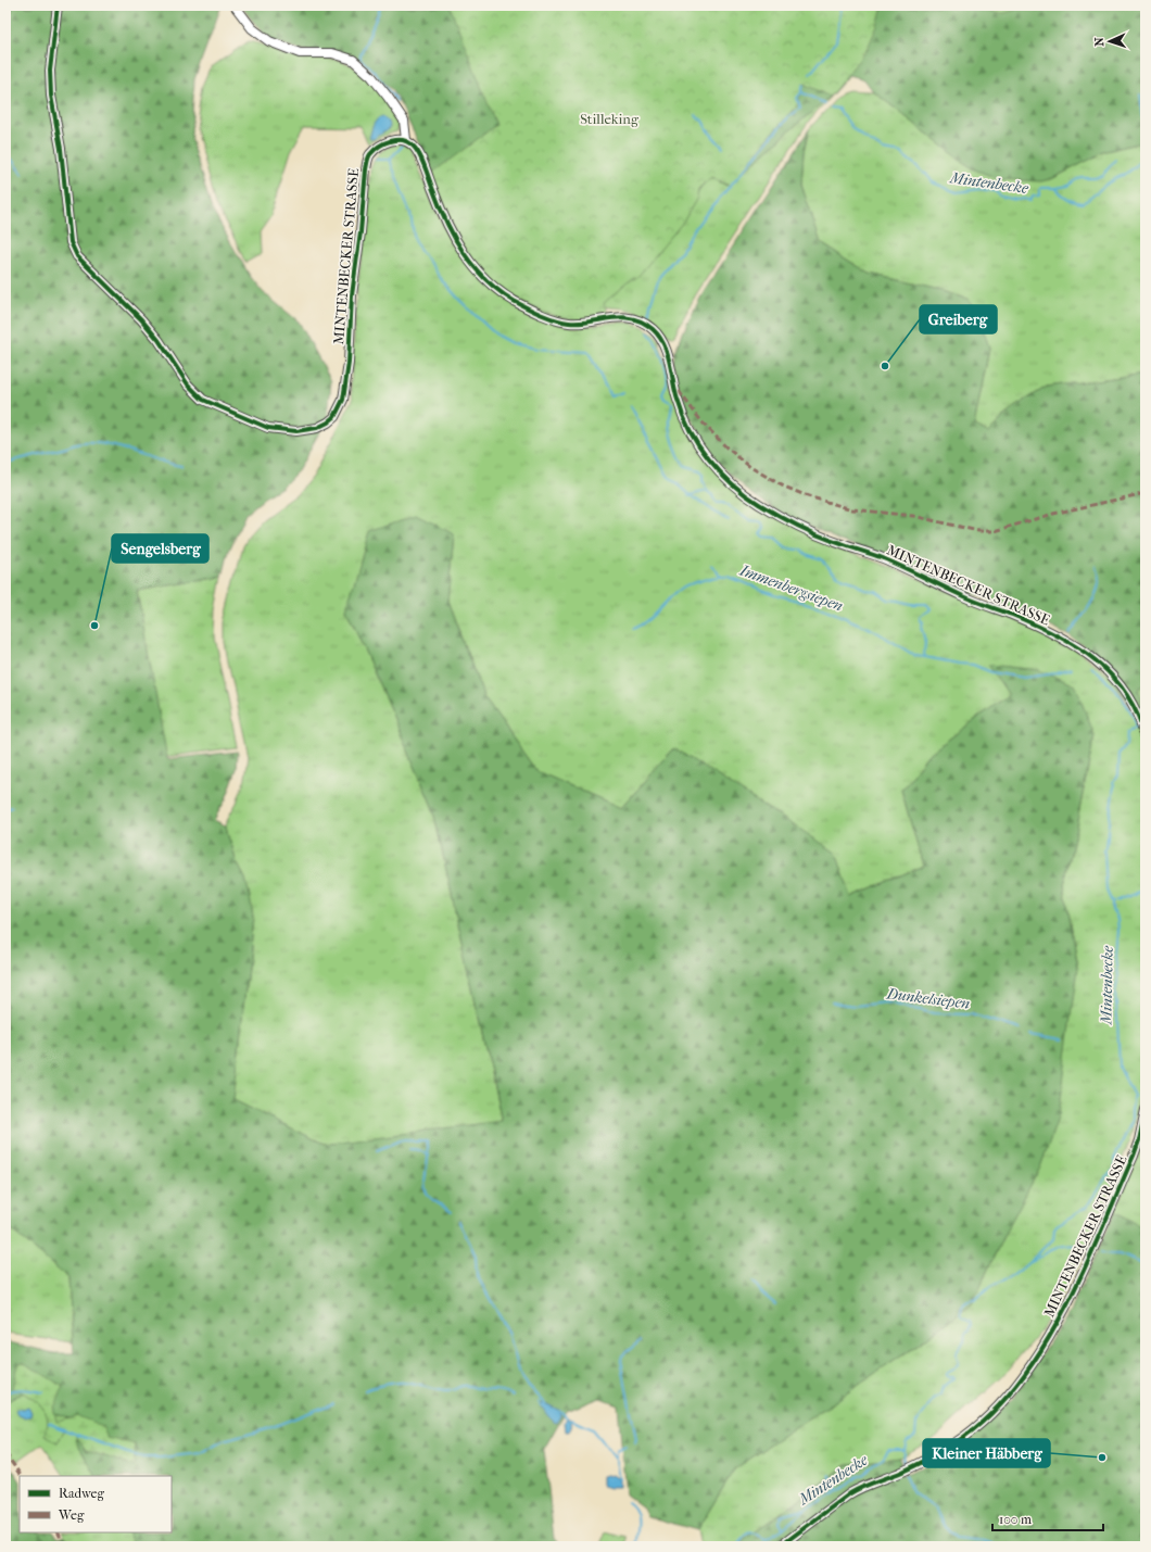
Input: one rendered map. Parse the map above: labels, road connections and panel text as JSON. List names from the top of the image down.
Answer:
{
  "streets": {
    "street": ["MINTENBECKER STRASSE"]
  },
  "water": ["Mintenbecke", "Immenbergsiepen", "Dunkelsiepen"],
  "parks": ["Stilleking"],
  "places": ["Greiberg", "Sengelsberg", "Kleiner Häbberg"],
  "legend": ["Radweg", "Weg"],
  "scale_bar": "100 m",
  "north": "left"
}
